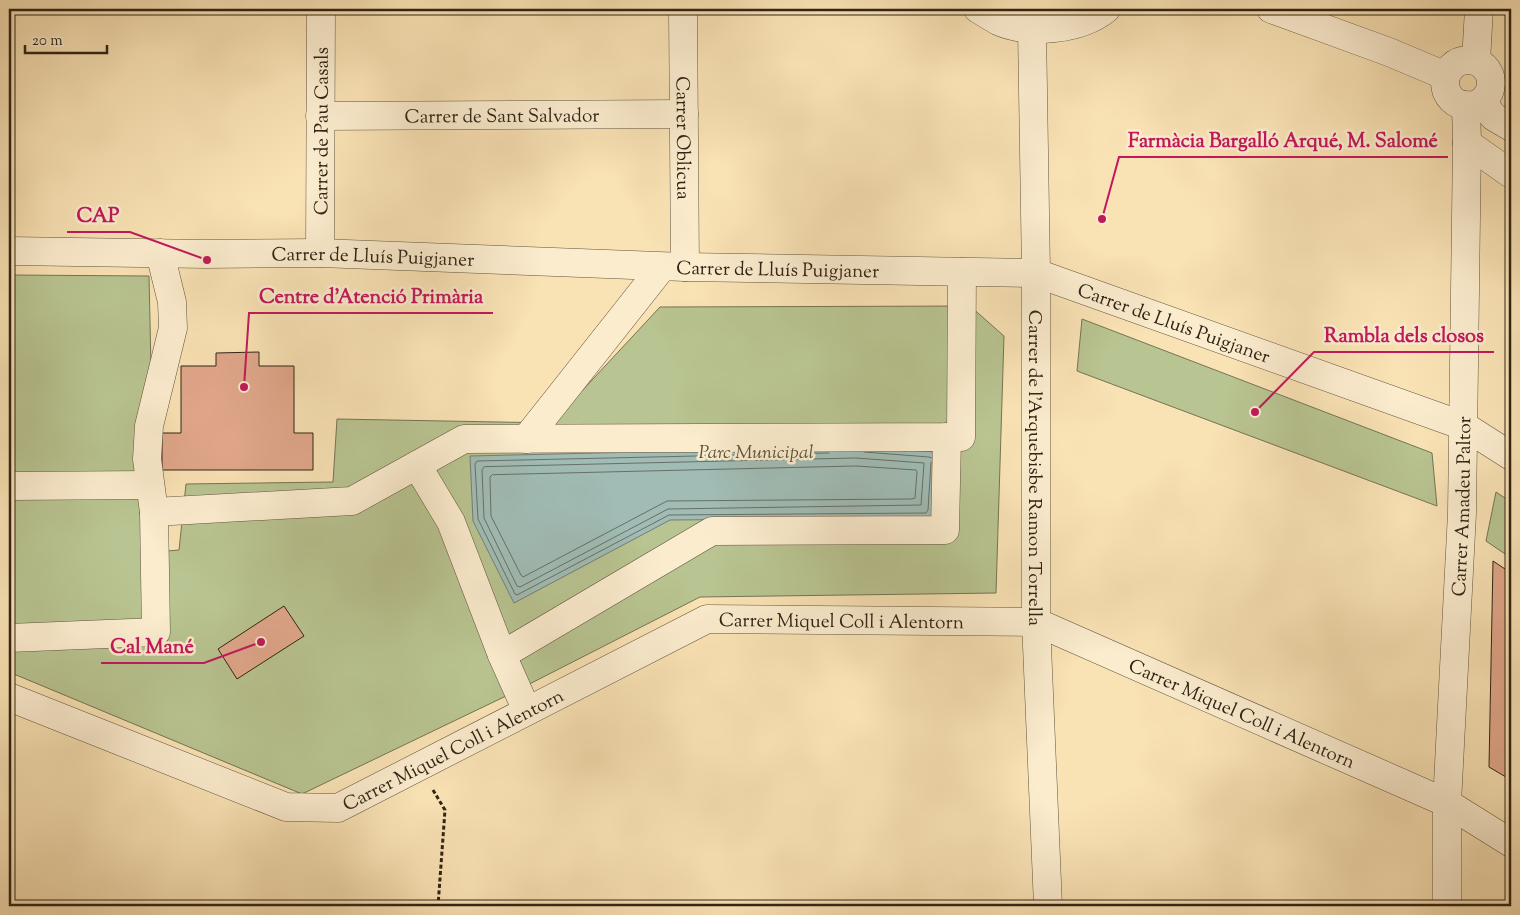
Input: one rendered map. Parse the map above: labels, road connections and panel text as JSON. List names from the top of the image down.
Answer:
{
  "streets": {
    "street": [
      "Carrer de Sant Salvador",
      "Carrer de Pau Casals",
      "Carrer Oblicua",
      "Carrer de Lluís Puigjaner",
      "Carrer de l'Arquebisbe Ramon Torrella",
      "Carrer Amadeu Paltor",
      "Carrer Miquel Coll i Alentorn"
    ]
  },
  "crossings": [
    ["Carrer de Sant Salvador", "Carrer de Pau Casals"],
    ["Carrer de Sant Salvador", "Carrer Oblicua"],
    ["Carrer de Pau Casals", "Carrer de Lluís Puigjaner"],
    ["Carrer Oblicua", "Carrer de Lluís Puigjaner"],
    ["Carrer de Lluís Puigjaner", "Carrer de l'Arquebisbe Ramon Torrella"],
    ["Carrer de Lluís Puigjaner", "Carrer Amadeu Paltor"],
    ["Carrer de l'Arquebisbe Ramon Torrella", "Carrer Miquel Coll i Alentorn"],
    ["Carrer Amadeu Paltor", "Carrer Miquel Coll i Alentorn"]
  ],
  "parks": ["Parc Municipal"],
  "places": [
    "Farmàcia Bargalló Arqué, M. Salomé",
    "CAP",
    "Centre d'Atenció Primària",
    "Rambla dels closos",
    "Cal Mané"
  ],
  "scale_bar": "20 m"
}
